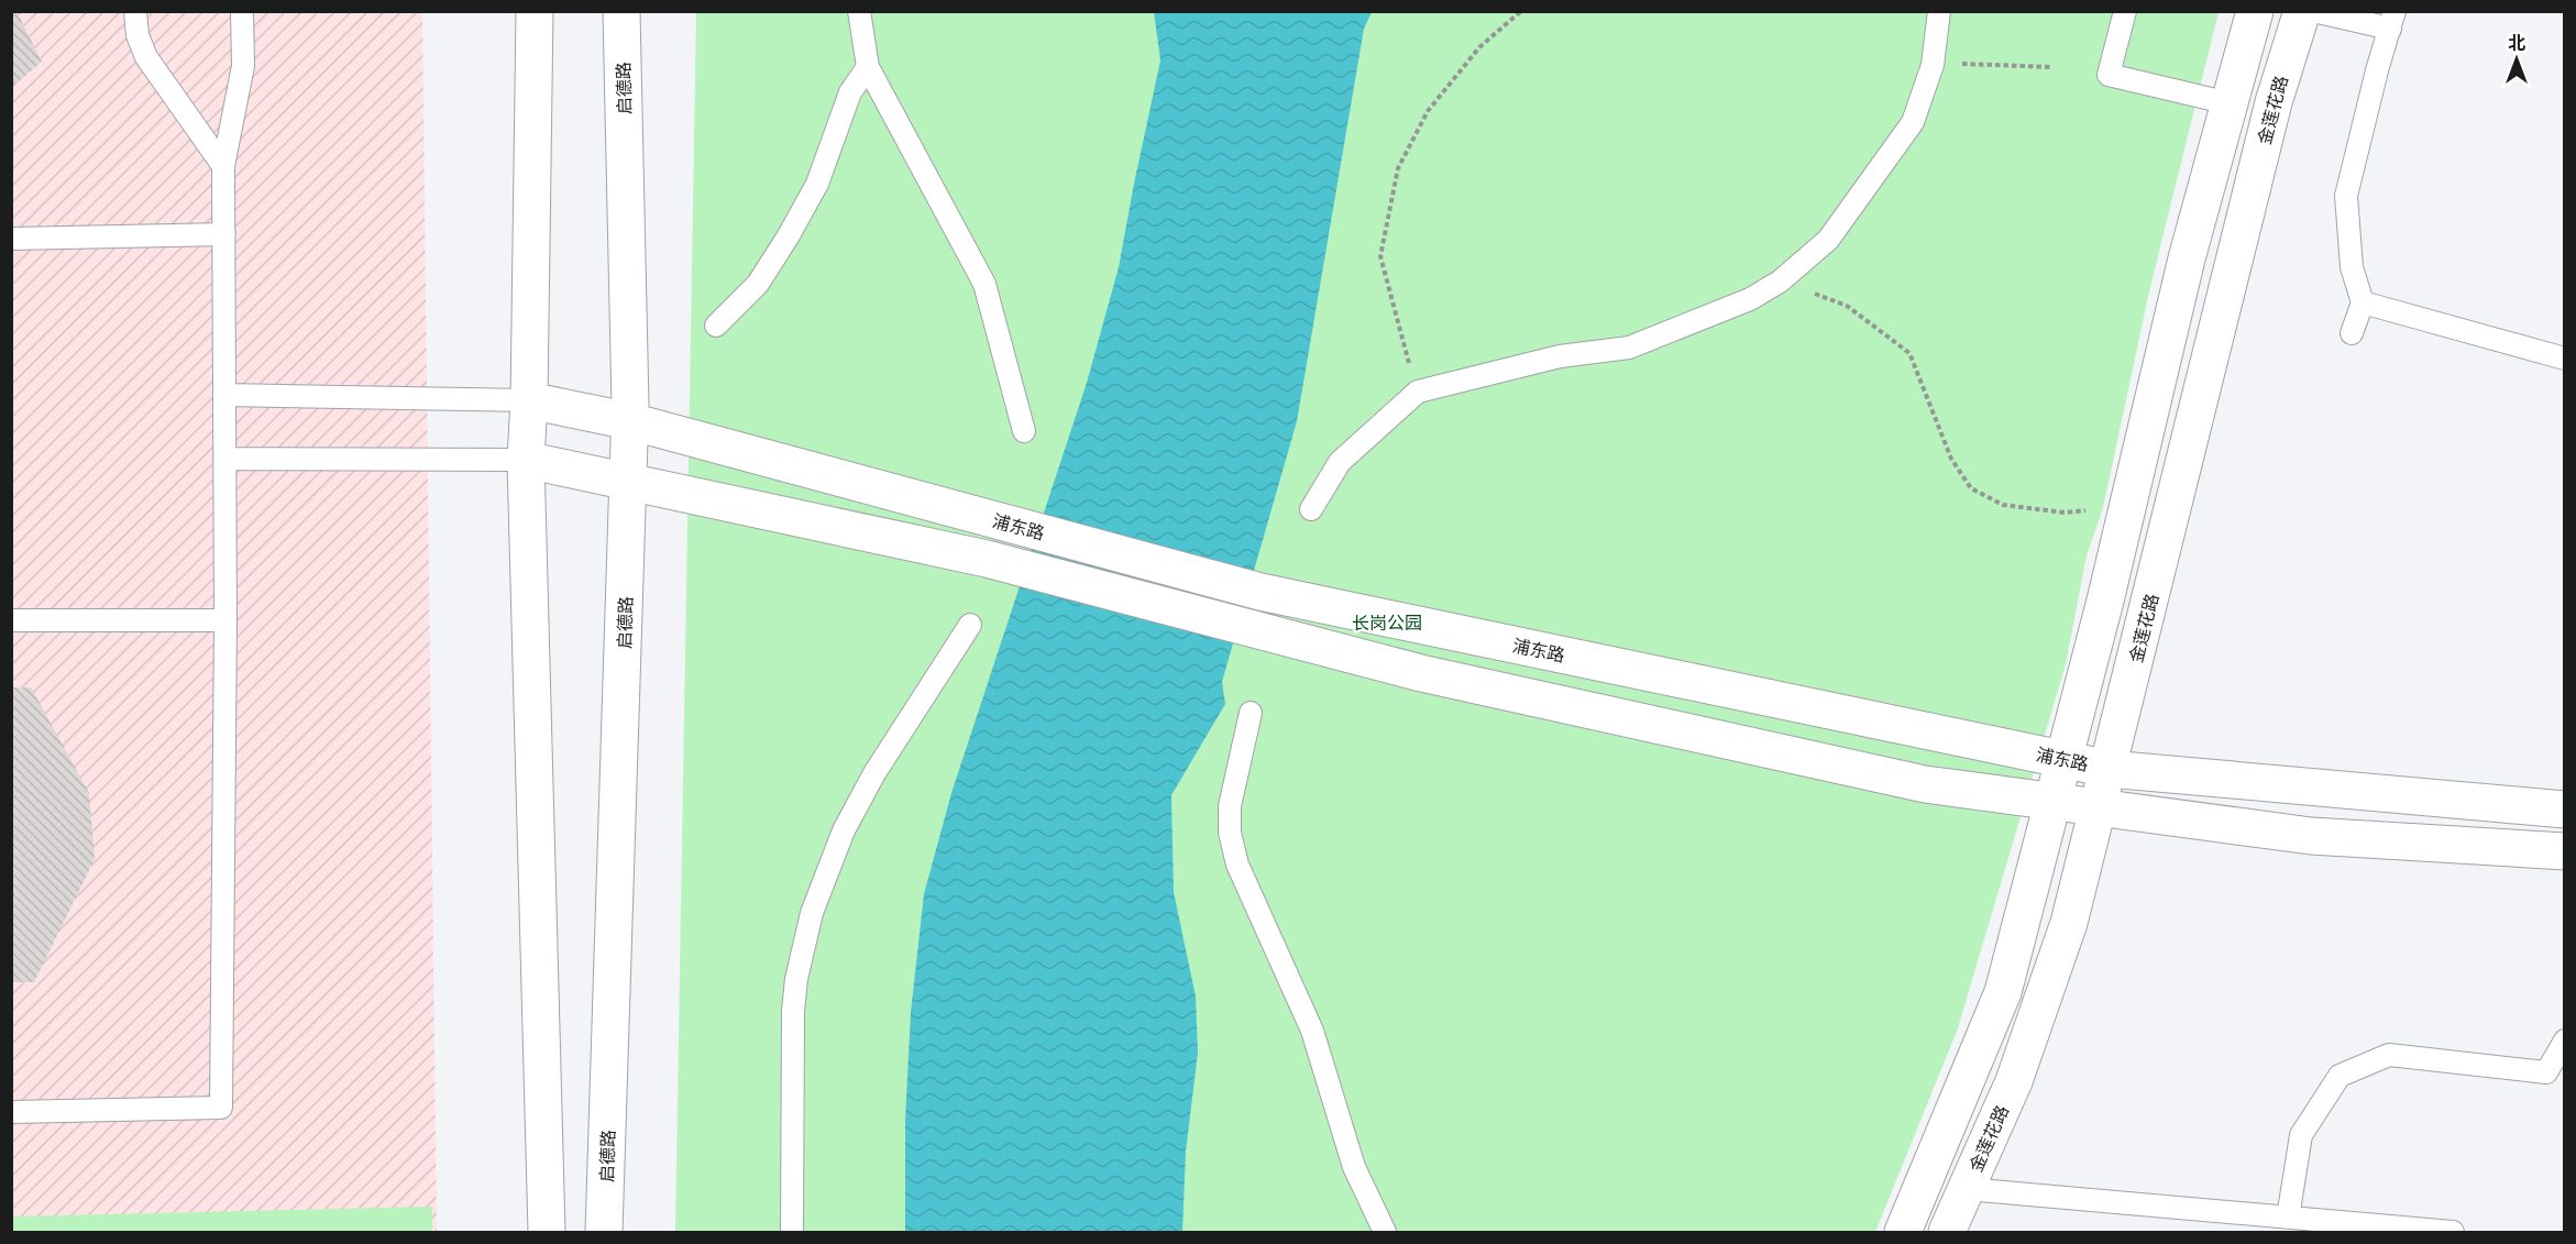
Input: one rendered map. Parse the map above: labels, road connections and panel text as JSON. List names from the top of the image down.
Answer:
{
  "streets": {
    "street": ["启德路", "金莲花路", "浦东路"]
  },
  "crossings": [
    ["启德路", "浦东路"],
    ["金莲花路", "浦东路"]
  ],
  "parks": ["长岗公园"],
  "north": "top"
}
